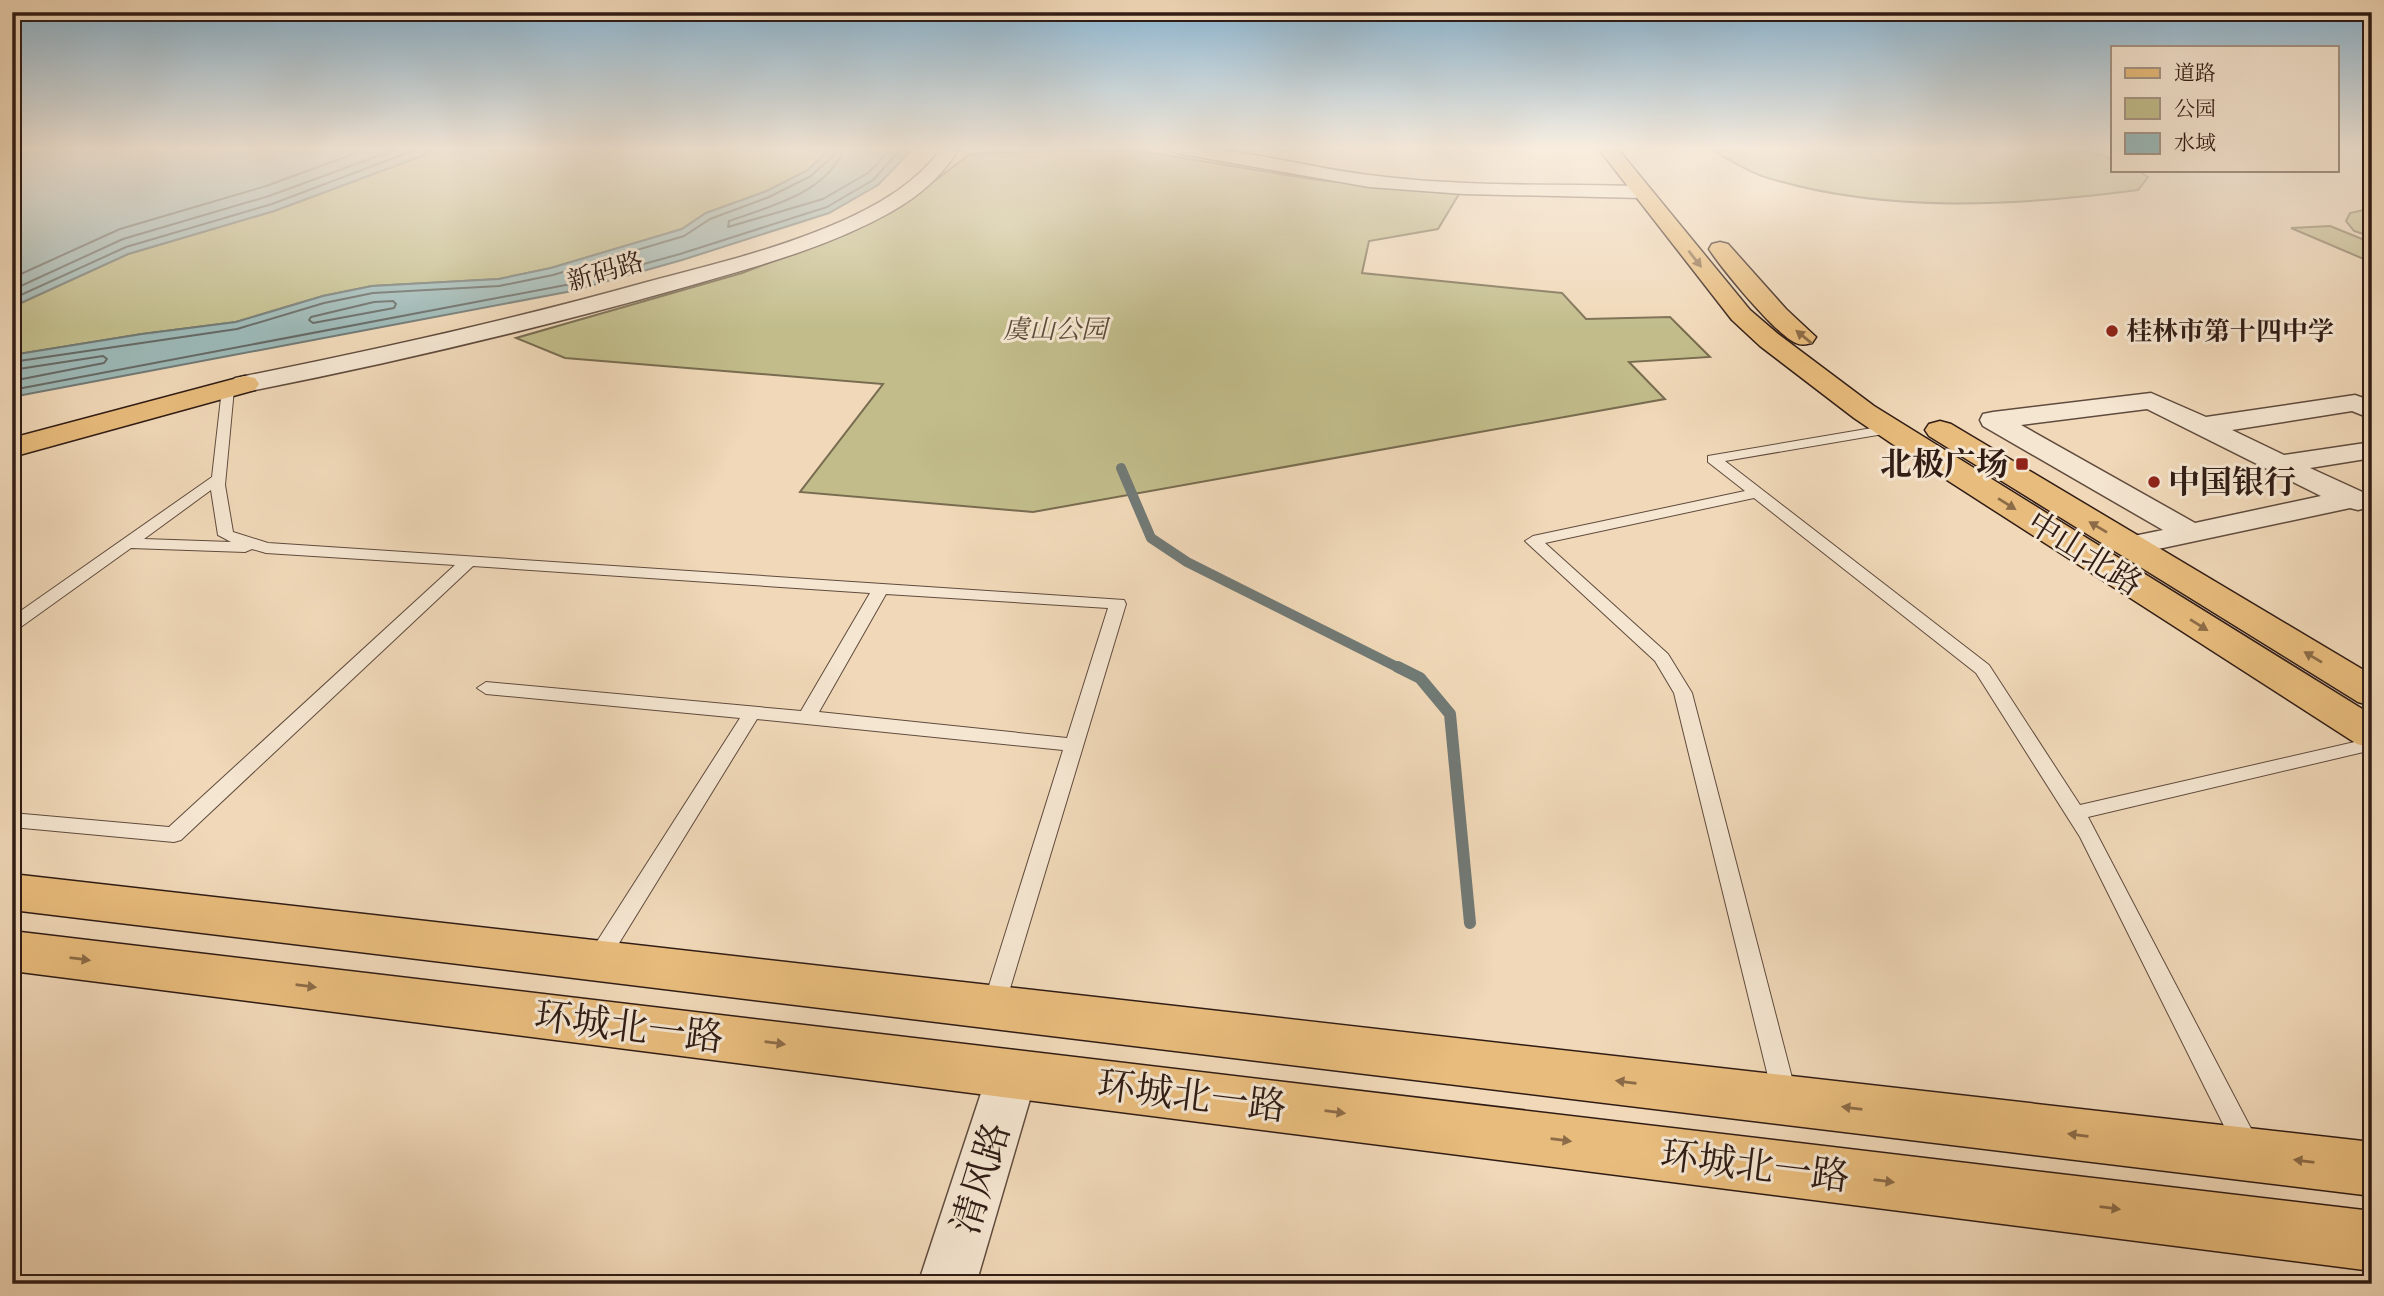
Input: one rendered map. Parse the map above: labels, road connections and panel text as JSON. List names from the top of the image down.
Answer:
{
  "streets": {
    "main road": ["中山北路", "环城北一路"],
    "street": ["新码路", "清风路"]
  },
  "crossings": [
    ["环城北一路", "清风路"]
  ],
  "parks": ["虞山公园"],
  "places": {
    "other": ["桂林市第十四中学", "中国银行"],
    "transit": ["北极广场"]
  },
  "legend": ["道路", "公园", "水域"]
}
